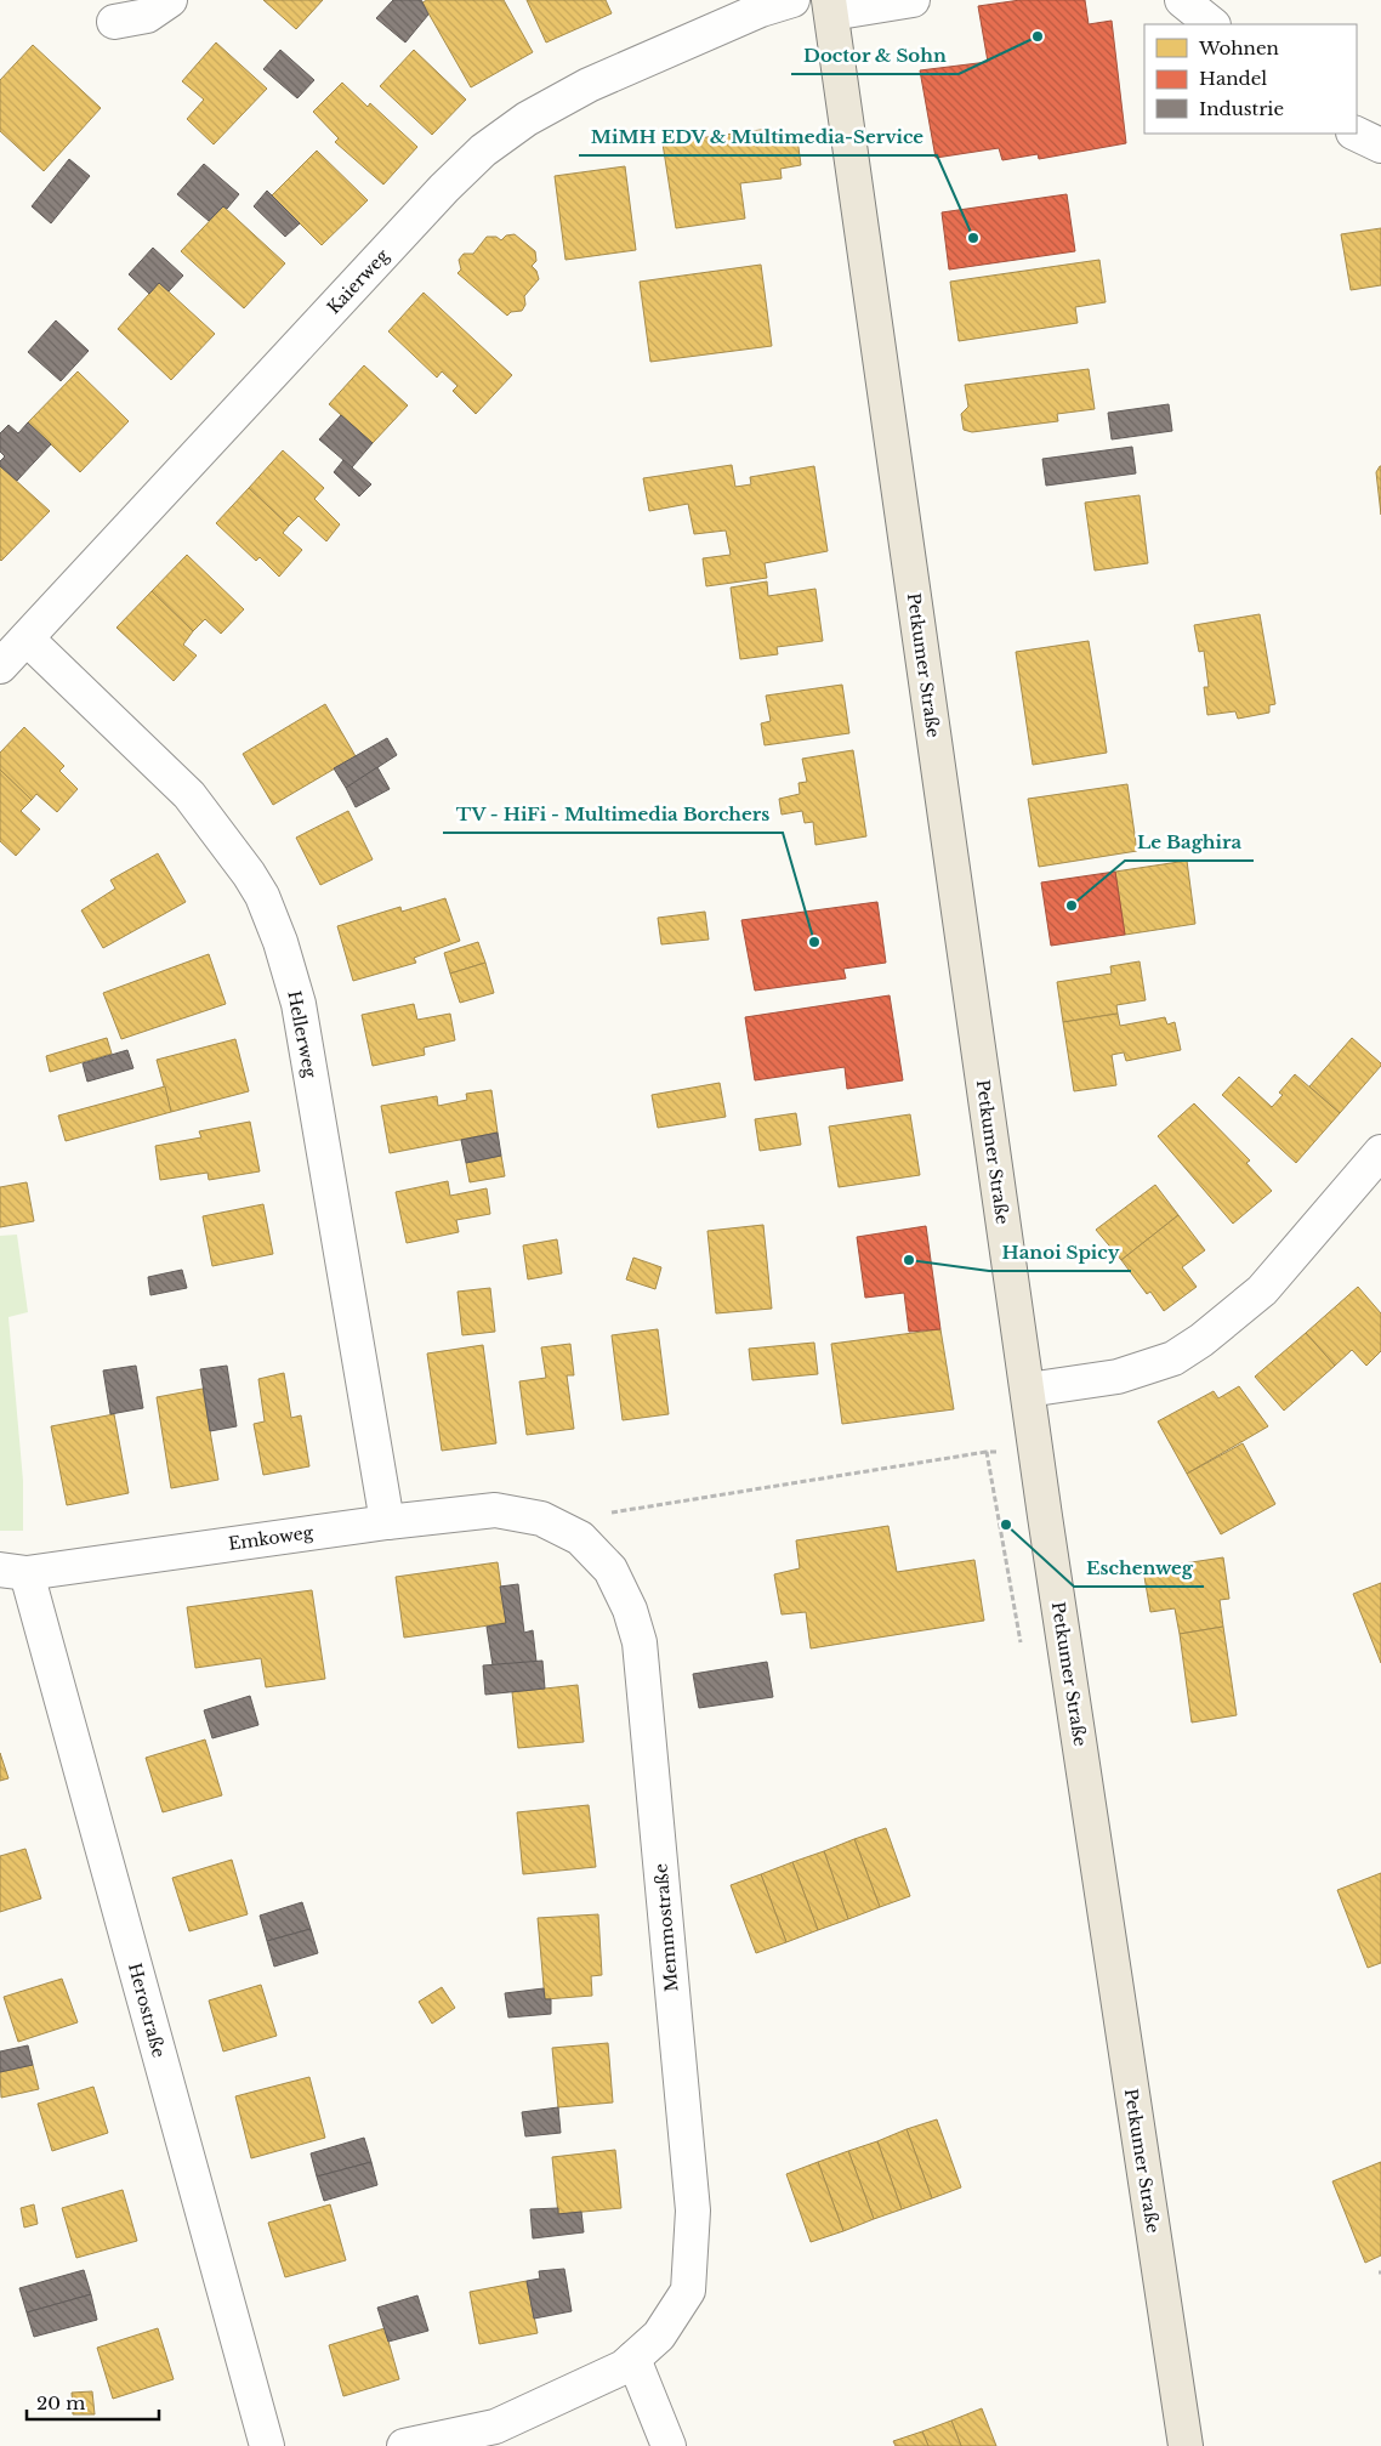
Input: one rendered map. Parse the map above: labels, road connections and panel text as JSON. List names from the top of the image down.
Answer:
{
  "streets": {
    "main road": ["Petkumer Straße"],
    "street": [
      "Kaierweg",
      "Hellerweg",
      "Emkoweg",
      "Memmostraße",
      "Herostraße"
    ]
  },
  "crossings": [
    ["Kaierweg", "Hellerweg"],
    ["Hellerweg", "Emkoweg"],
    ["Emkoweg", "Memmostraße"],
    ["Emkoweg", "Herostraße"]
  ],
  "places": [
    "Doctor & Sohn",
    "MiMH EDV & Multimedia-Service",
    "Le Baghira",
    "TV - HiFi - Multimedia Borchers",
    "Hanoi Spicy",
    "Eschenweg"
  ],
  "legend": ["Wohnen", "Handel", "Industrie"],
  "scale_bar": "20 m"
}
